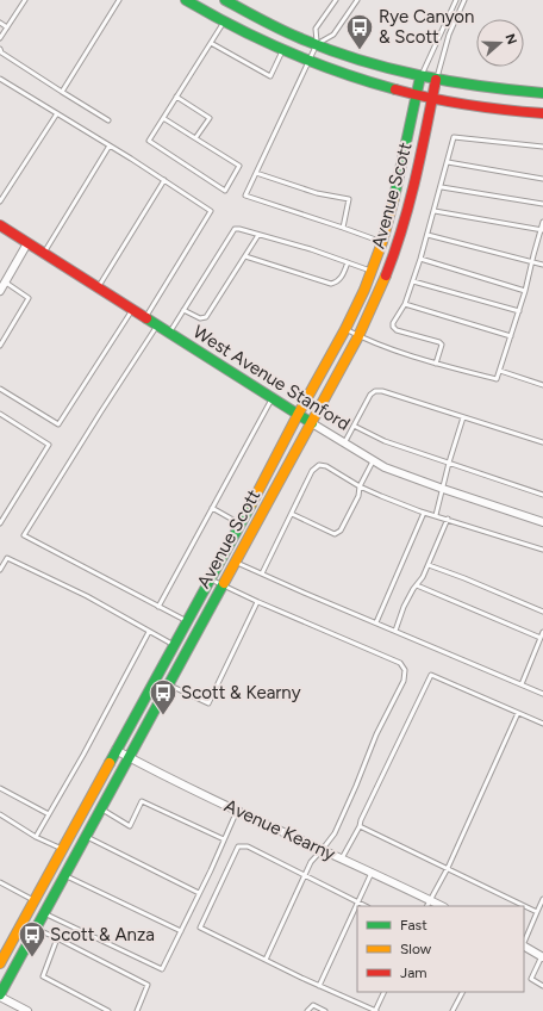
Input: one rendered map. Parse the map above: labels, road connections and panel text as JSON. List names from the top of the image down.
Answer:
{
  "streets": {
    "main road": ["Avenue Scott", "West Avenue Stanford"],
    "street": ["Avenue Kearny"]
  },
  "crossings": [
    ["Avenue Scott", "West Avenue Stanford"],
    ["Avenue Scott", "Avenue Kearny"]
  ],
  "places": {
    "bus stop": ["Rye Canyon & Scott", "Scott & Kearny", "Scott & Anza"]
  },
  "legend": ["Fast", "Slow", "Jam"],
  "north": "right"
}
